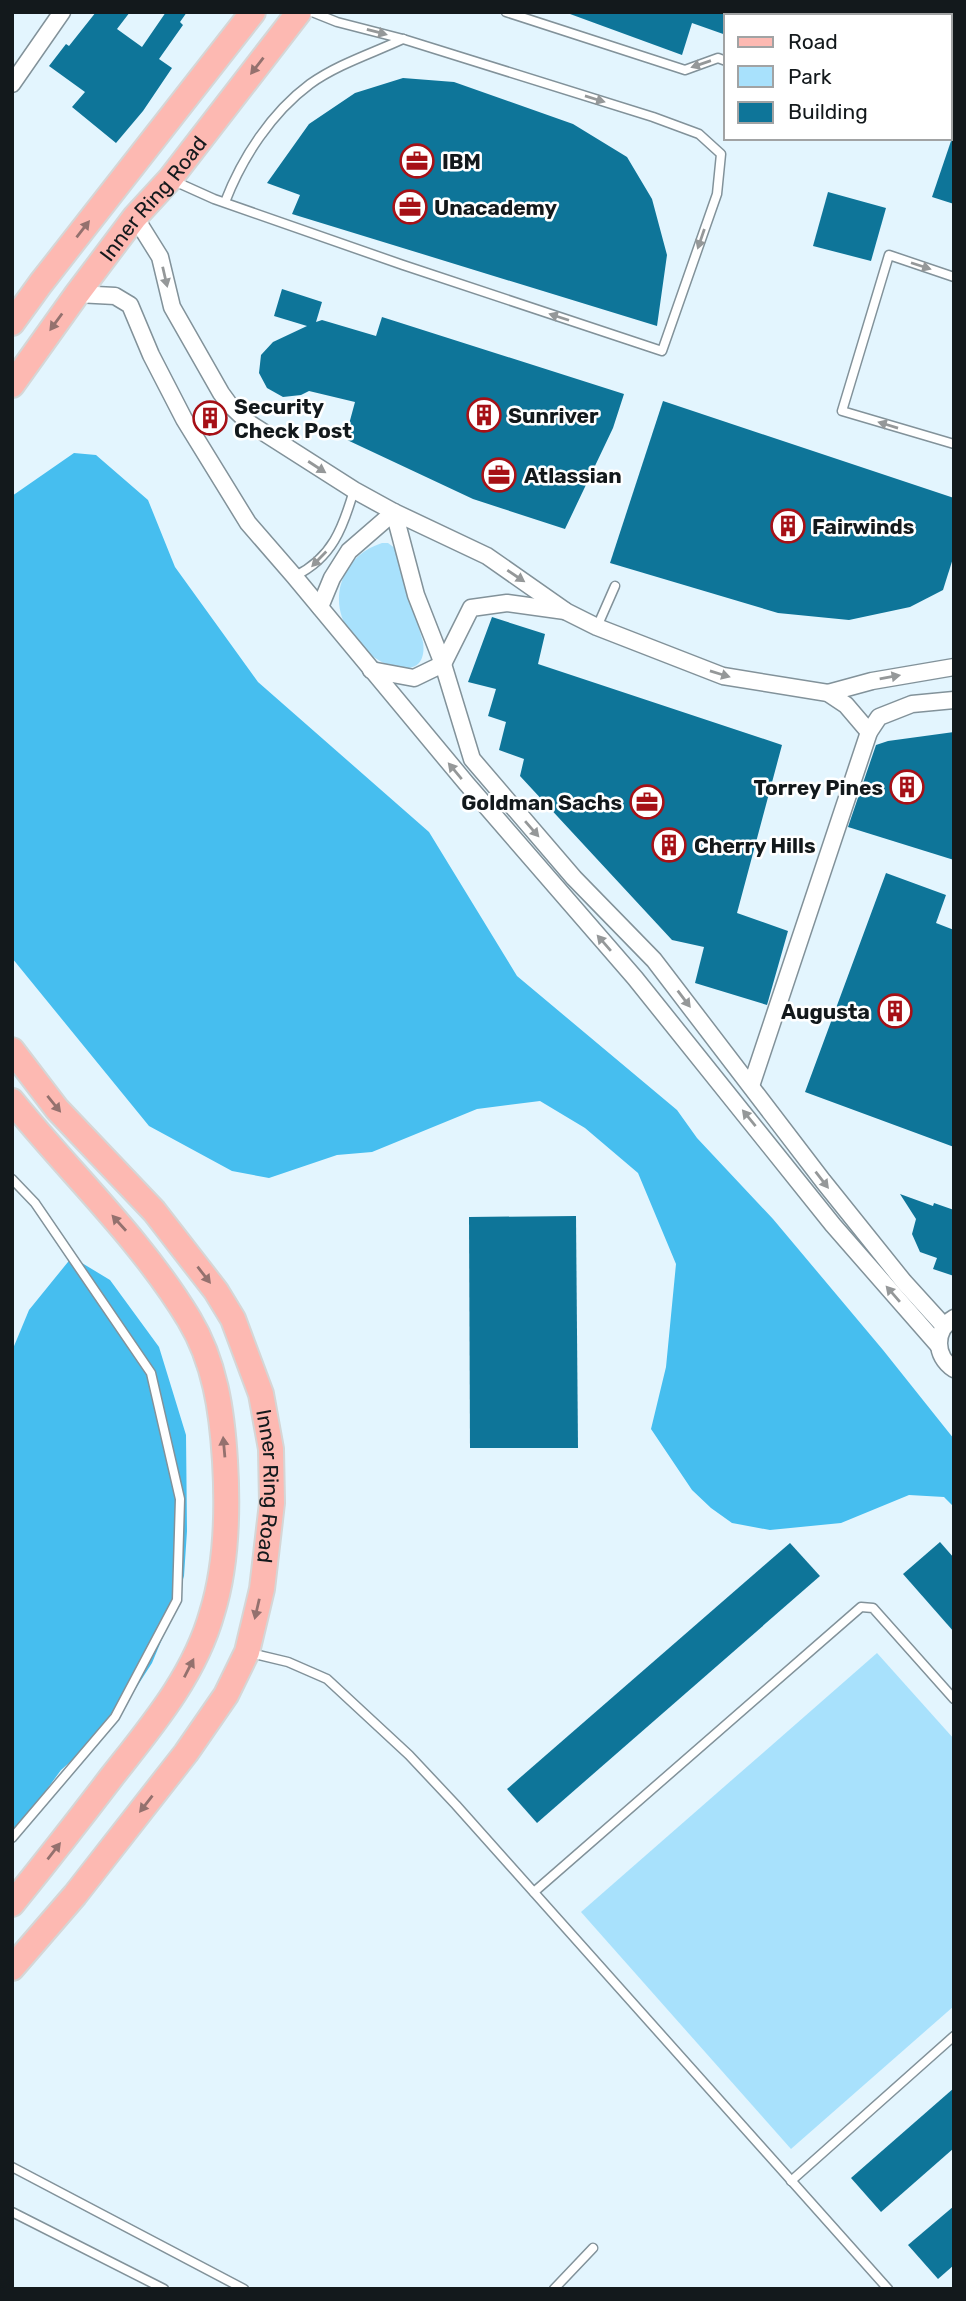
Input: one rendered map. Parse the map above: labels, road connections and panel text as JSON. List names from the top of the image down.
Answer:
{
  "streets": {
    "main road": ["Inner Ring Road"]
  },
  "places": {
    "office": [
      "IBM",
      "Unacademy",
      "Atlassian",
      "Goldman Sachs"
    ],
    "building": [
      "Sunriver",
      "Security Check Post",
      "Fairwinds",
      "Torrey Pines",
      "Cherry Hills",
      "Augusta"
    ]
  },
  "legend": ["Road", "Park", "Building"]
}
